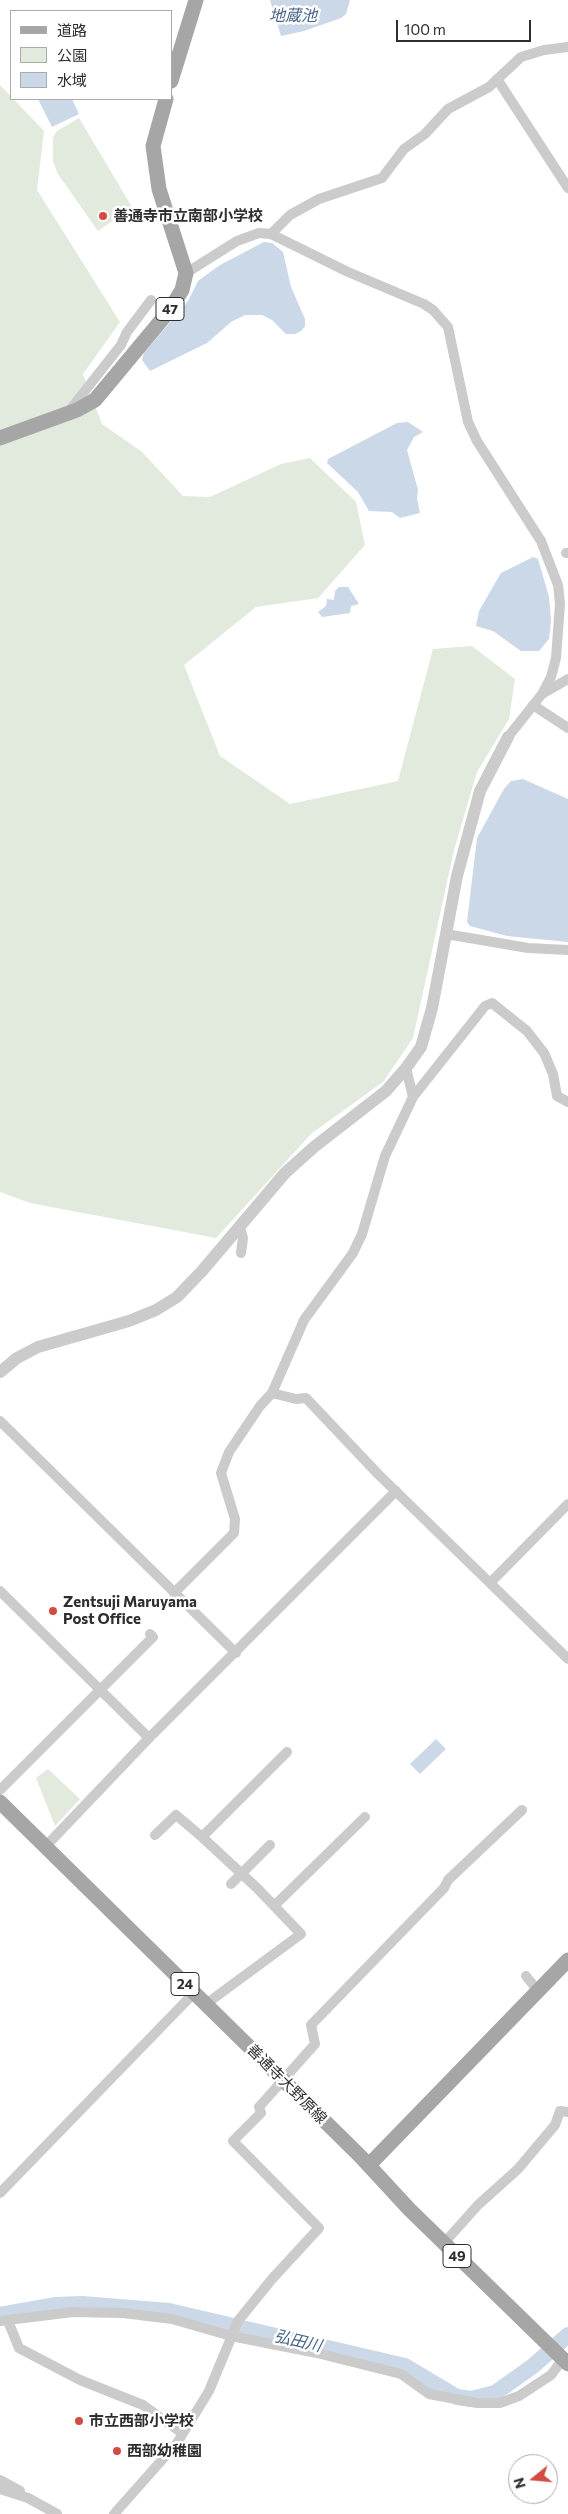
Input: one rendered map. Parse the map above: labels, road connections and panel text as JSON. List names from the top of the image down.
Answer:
{
  "streets": {
    "main road": [
      "47",
      "24",
      "善通寺大野原線",
      "49"
    ]
  },
  "crossings": [
    ["善通寺大野原線", "49"]
  ],
  "water": ["地蔵池", "弘田川"],
  "places": [
    "善通寺市立南部小学校",
    "Zentsuji Maruyama Post Office",
    "市立西部小学校",
    "西部幼稚園"
  ],
  "legend": ["道路", "公園", "水域"],
  "scale_bar": "100 m",
  "north": "left"
}
